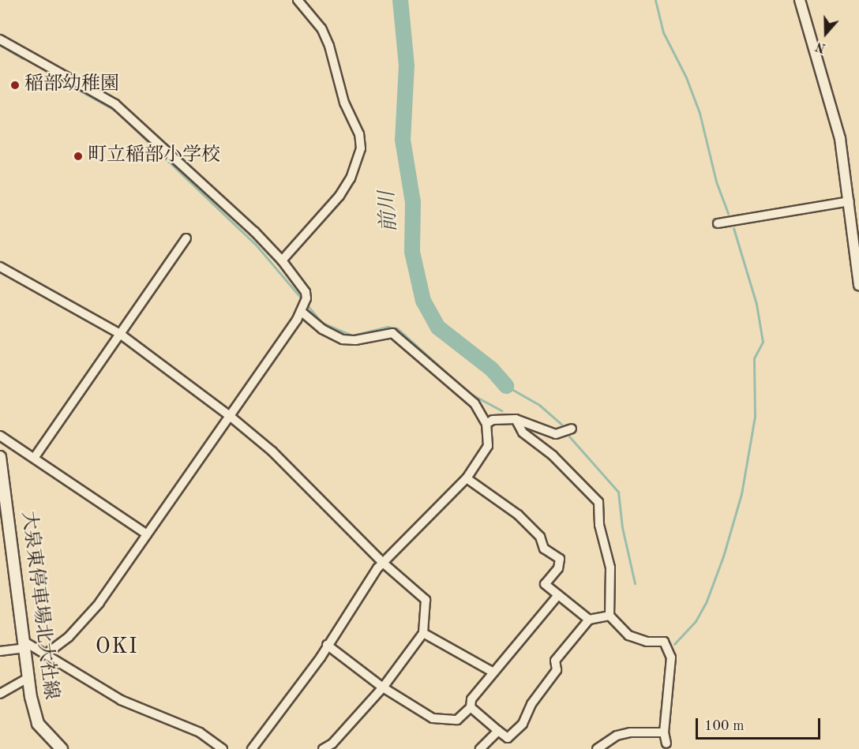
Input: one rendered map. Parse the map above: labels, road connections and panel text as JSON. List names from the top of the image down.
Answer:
{
  "streets": {
    "main road": ["大泉東停車場北大社線"]
  },
  "districts": ["OKI"],
  "water": ["前川"],
  "places": ["稲部幼稚園", "町立稲部小学校"],
  "scale_bar": "100 m",
  "north": "bottom"
}
